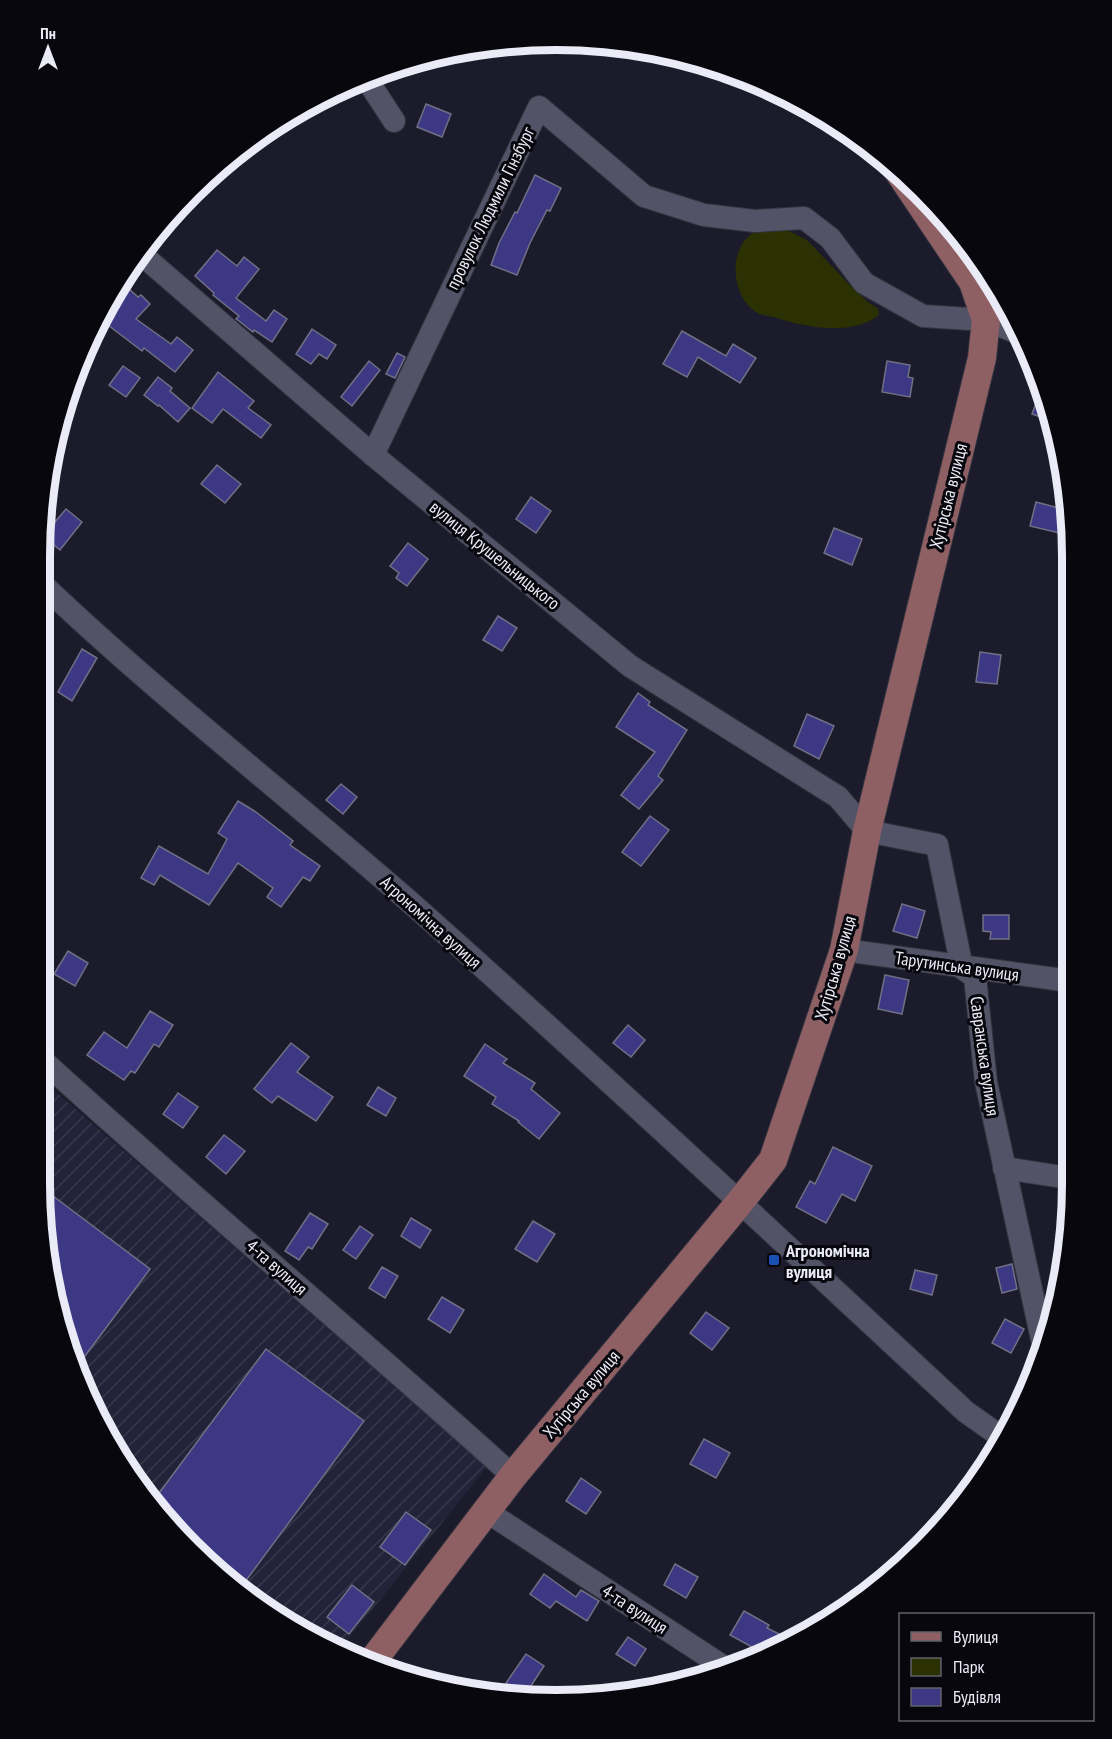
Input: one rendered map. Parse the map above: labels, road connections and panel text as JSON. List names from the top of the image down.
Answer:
{
  "streets": {
    "main road": ["Хутірська вулиця"],
    "street": [
      "провулок Людмили Гінзбург",
      "вулиця Крушельницького",
      "Агрономічна вулиця",
      "Тарутинська вулиця",
      "Савранська вулиця",
      "4-та вулиця"
    ]
  },
  "crossings": [
    ["провулок Людмили Гінзбург", "Хутірська вулиця"],
    ["провулок Людмили Гінзбург", "вулиця Крушельницького"],
    ["Хутірська вулиця", "вулиця Крушельницького"],
    ["Хутірська вулиця", "Агрономічна вулиця"],
    ["Хутірська вулиця", "Тарутинська вулиця"],
    ["Хутірська вулиця", "Савранська вулиця"],
    ["Хутірська вулиця", "4-та вулиця"],
    ["вулиця Крушельницького", "Савранська вулиця"],
    ["Тарутинська вулиця", "Савранська вулиця"]
  ],
  "places": {
    "transit": ["Агрономічна вулиця"]
  },
  "legend": ["Вулиця", "Парк", "Будівля"],
  "north": "top"
}
